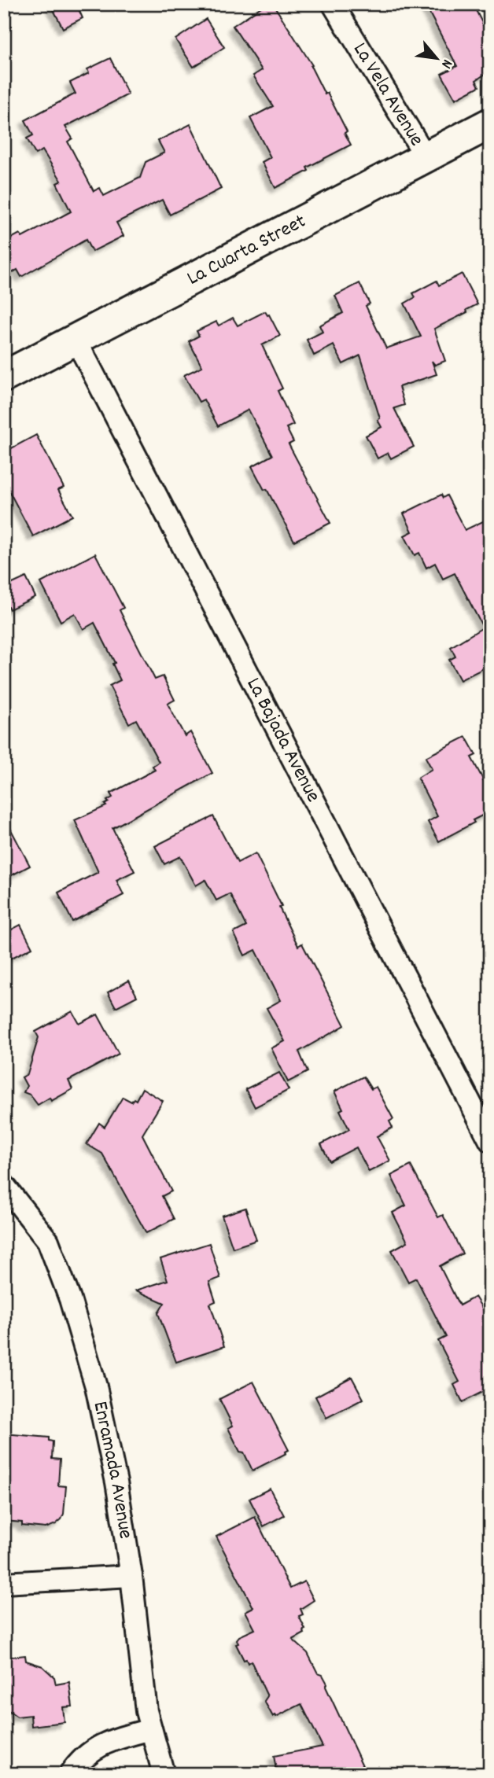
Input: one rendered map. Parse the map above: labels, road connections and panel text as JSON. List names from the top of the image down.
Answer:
{
  "streets": {
    "street": [
      "La Vela Avenue",
      "La Cuarta Street",
      "La Bajada Avenue",
      "Enramada Avenue"
    ]
  },
  "crossings": [
    ["La Vela Avenue", "La Cuarta Street"],
    ["La Cuarta Street", "La Bajada Avenue"]
  ],
  "north": "bottom right"
}
